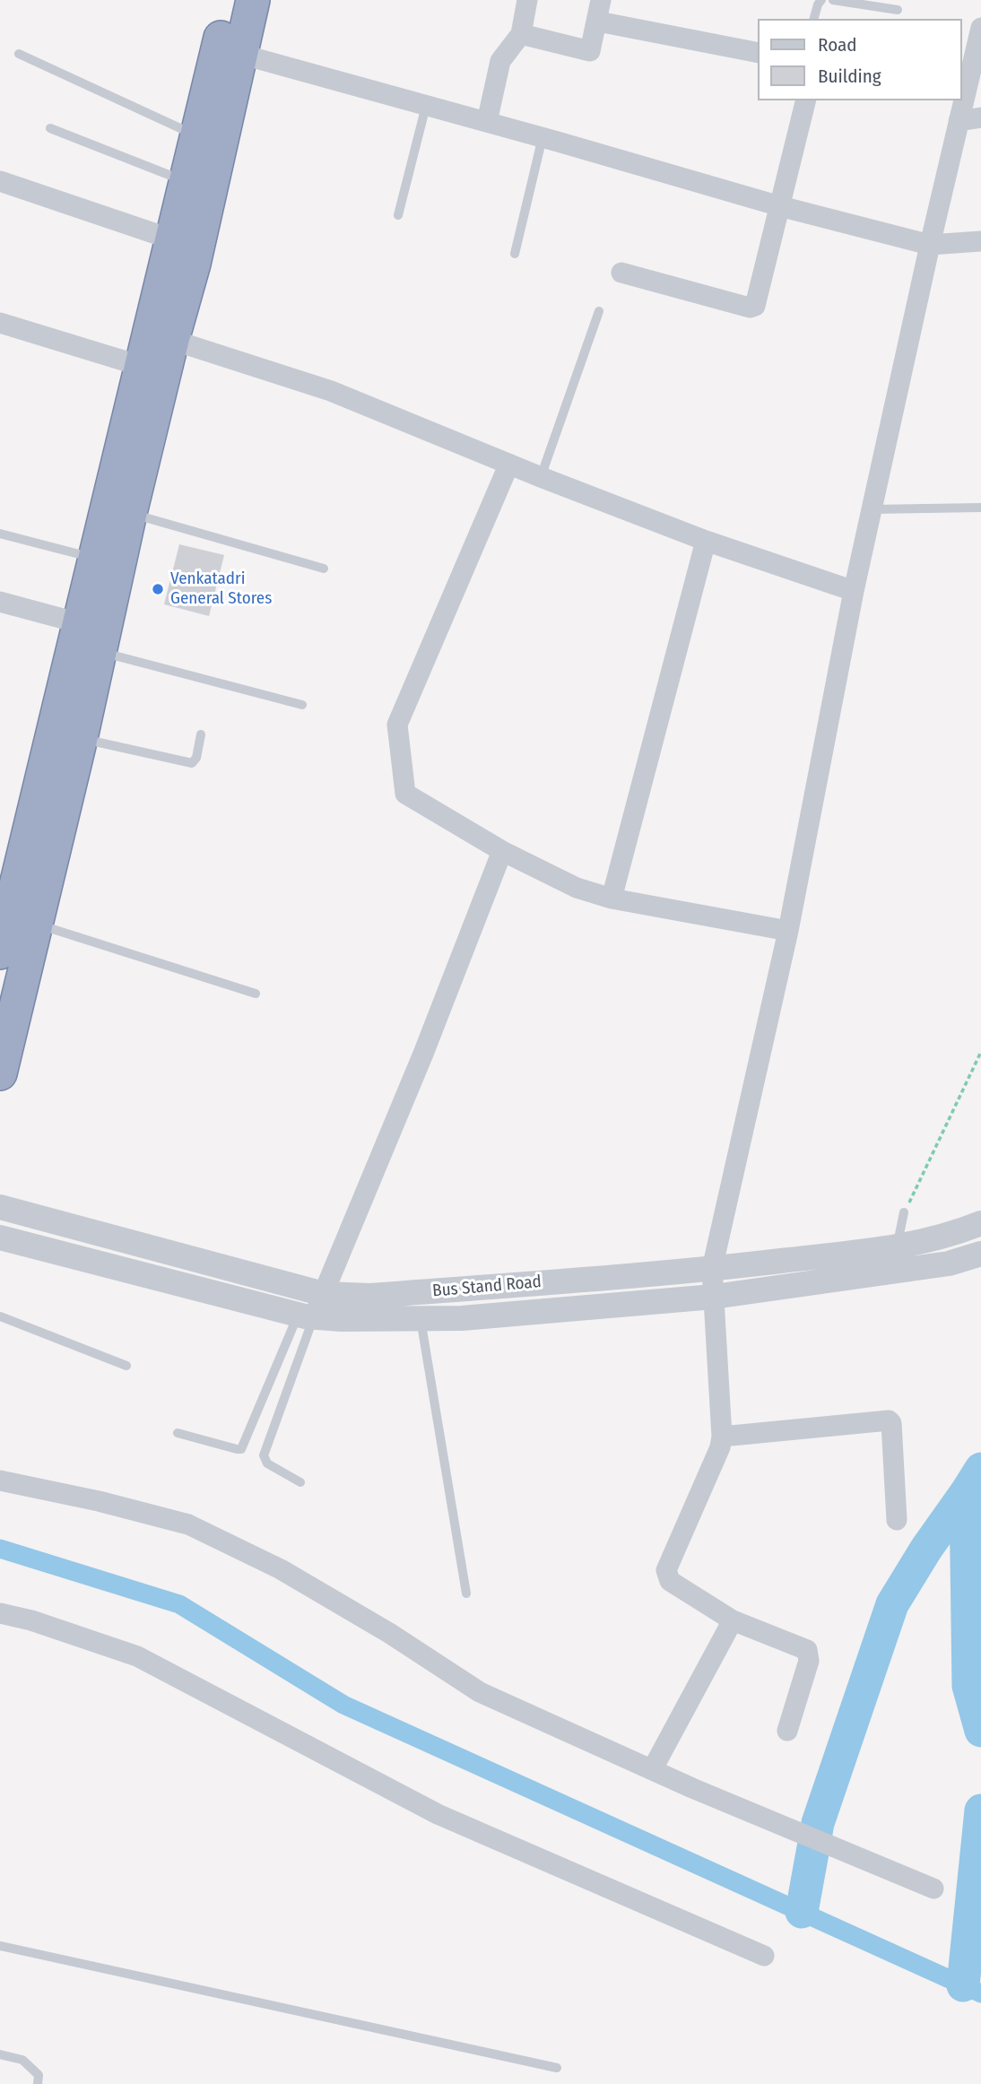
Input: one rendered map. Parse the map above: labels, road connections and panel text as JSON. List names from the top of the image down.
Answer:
{
  "streets": {
    "street": ["Bus Stand Road"]
  },
  "places": ["Venkatadri General Stores"],
  "legend": ["Road", "Building"]
}
